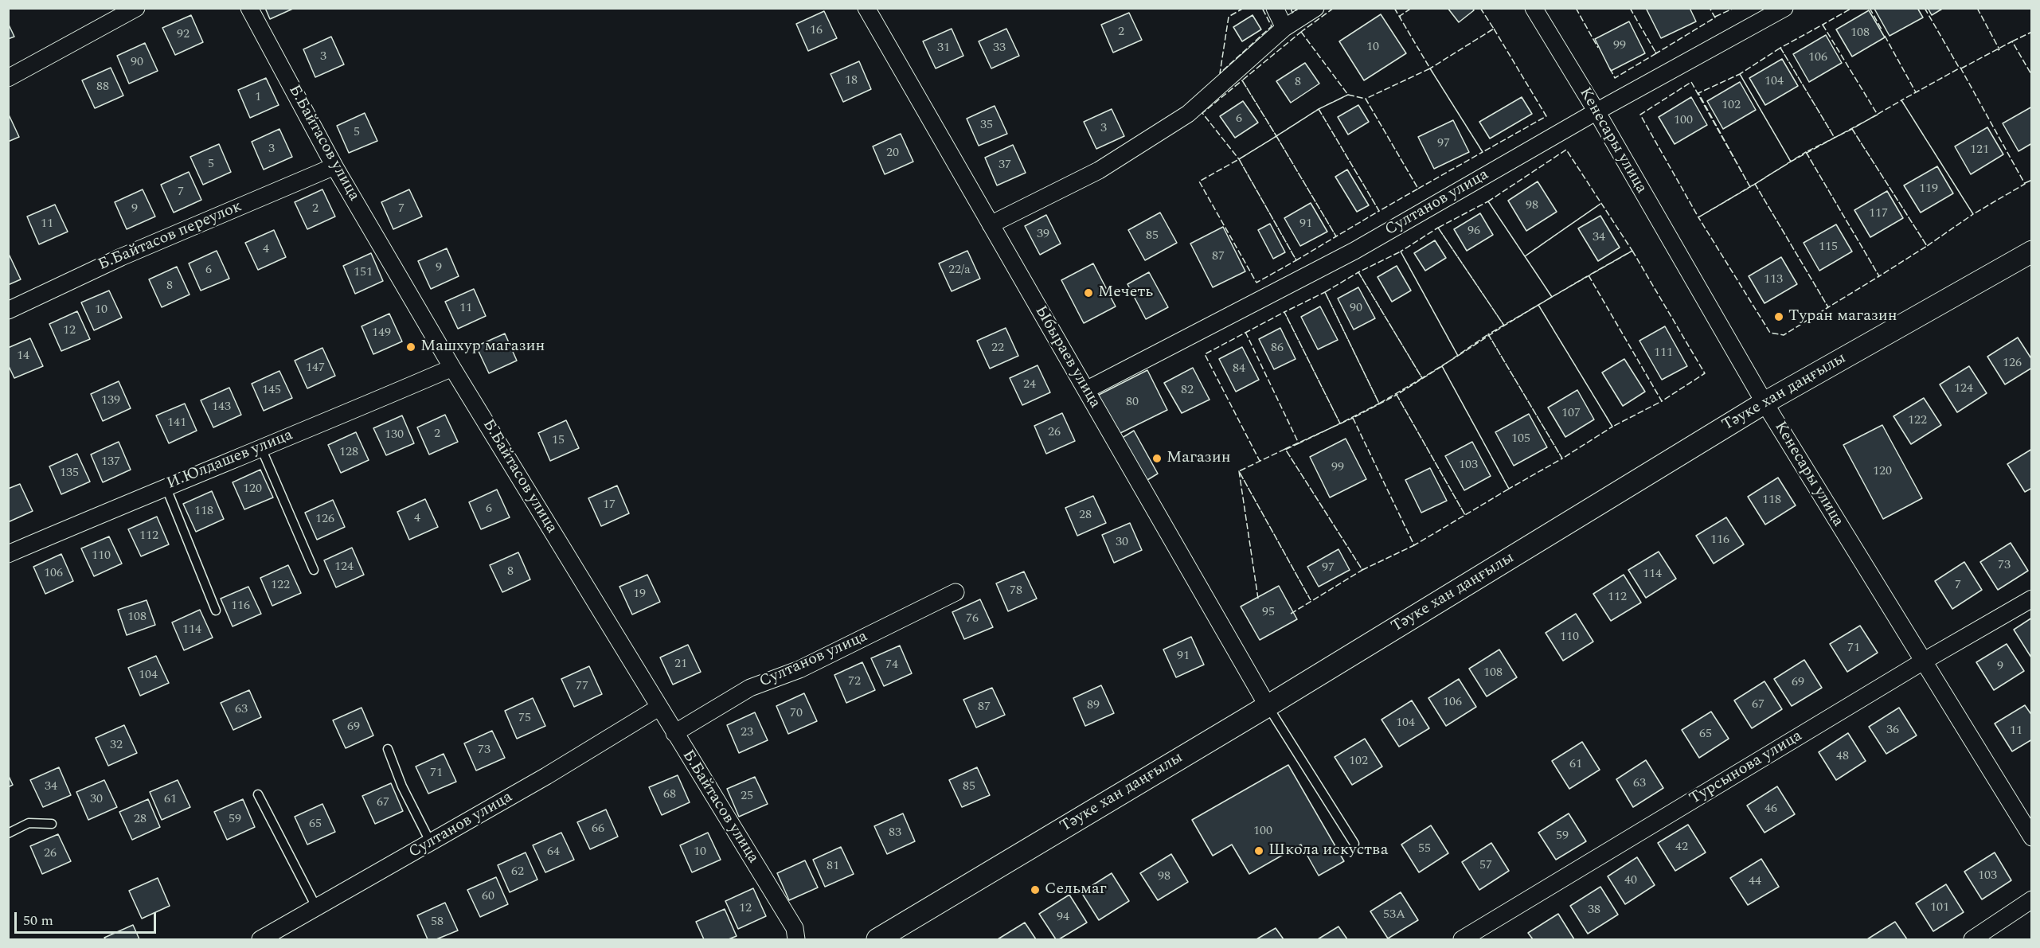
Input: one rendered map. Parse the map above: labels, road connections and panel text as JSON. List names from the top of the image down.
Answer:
{
  "streets": {
    "street": [
      "Кенесары улица",
      "Б.Байтасов улица",
      "Султанов улица",
      "Б.Байтасов переулок",
      "Ыбыраев улица",
      "Тәуке хан даңғылы",
      "И.Юлдашев улица",
      "Турсынова улица"
    ]
  },
  "crossings": [
    ["Кенесары улица", "Султанов улица"],
    ["Кенесары улица", "Тәуке хан даңғылы"],
    ["Кенесары улица", "Турсынова улица"],
    ["Б.Байтасов улица", "Султанов улица"],
    ["Б.Байтасов улица", "Б.Байтасов переулок"],
    ["Б.Байтасов улица", "И.Юлдашев улица"],
    ["Султанов улица", "Ыбыраев улица"],
    ["Ыбыраев улица", "Тәуке хан даңғылы"]
  ],
  "places": [
    "Мечеть",
    "Туран магазин",
    "Машхур магазин",
    "Магазин",
    "Школа искуства",
    "Сельмаг"
  ],
  "house_numbers": [
    "16",
    "2",
    "108",
    "92",
    "99",
    "10",
    "31",
    "33",
    "3",
    "106",
    "90",
    "18",
    "104",
    "8",
    "88",
    "1",
    "102",
    "6",
    "100",
    "35",
    "3",
    "5",
    "97",
    "3",
    "121",
    "20",
    "5",
    "37",
    "119",
    "7",
    "98",
    "9",
    "2",
    "7",
    "117",
    "11",
    "91",
    "96",
    "39",
    "85",
    "34",
    "115",
    "4",
    "87",
    "9",
    "6",
    "22/а",
    "151",
    "113",
    "8",
    "11",
    "90",
    "10",
    "12",
    "149",
    "22",
    "86",
    "111",
    "14",
    "126",
    "147",
    "84",
    "24",
    "124",
    "145",
    "82",
    "139",
    "80",
    "143",
    "107",
    "122",
    "141",
    "26",
    "2",
    "130",
    "105",
    "15",
    "128",
    "137",
    "103",
    "99",
    "120",
    "135",
    "120",
    "118",
    "17",
    "6",
    "118",
    "28",
    "4",
    "126",
    "112",
    "116",
    "30",
    "110",
    "73",
    "124",
    "97",
    "8",
    "106",
    "114",
    "122",
    "7",
    "78",
    "19",
    "112",
    "116",
    "95",
    "108",
    "76",
    "114",
    "110",
    "71",
    "91",
    "21",
    "74",
    "9",
    "108",
    "104",
    "72",
    "69",
    "77",
    "106",
    "67",
    "89",
    "87",
    "63",
    "70",
    "75",
    "104",
    "69",
    "36",
    "11",
    "23",
    "65",
    "32",
    "73",
    "48",
    "102",
    "61",
    "71",
    "63",
    "34",
    "85",
    "68",
    "25",
    "30",
    "61",
    "67",
    "46",
    "28",
    "59",
    "65",
    "66",
    "100",
    "83",
    "59",
    "42",
    "55",
    "64",
    "10",
    "26",
    "57",
    "81",
    "62",
    "103",
    "98",
    "40",
    "44",
    "60",
    "101",
    "12",
    "38",
    "53А",
    "94",
    "58"
  ],
  "scale_bar": "50 m"
}
